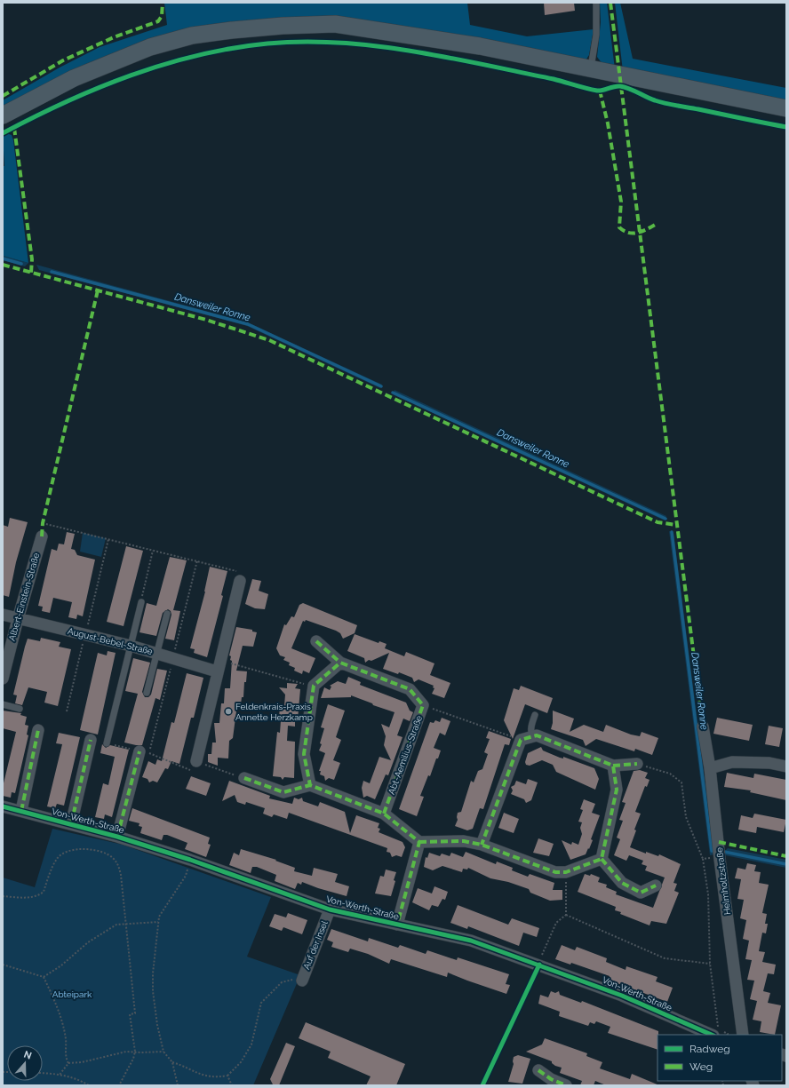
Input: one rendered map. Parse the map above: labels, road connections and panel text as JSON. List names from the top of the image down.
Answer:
{
  "streets": {
    "street": [
      "Albert-Einstein-Straße",
      "August-Bebel-Straße",
      "Abt-Aemilius-Straße",
      "Von-Werth-Straße",
      "Helmholtzstraße",
      "Auf der Insel"
    ]
  },
  "crossings": [
    ["Albert-Einstein-Straße", "August-Bebel-Straße"],
    ["Von-Werth-Straße", "Auf der Insel"]
  ],
  "water": ["Dansweiler Ronne"],
  "parks": ["Abteipark"],
  "places": ["Feldenkrais-Praxis Annette Herzkamp"],
  "legend": ["Radweg", "Weg"],
  "north": "top"
}
